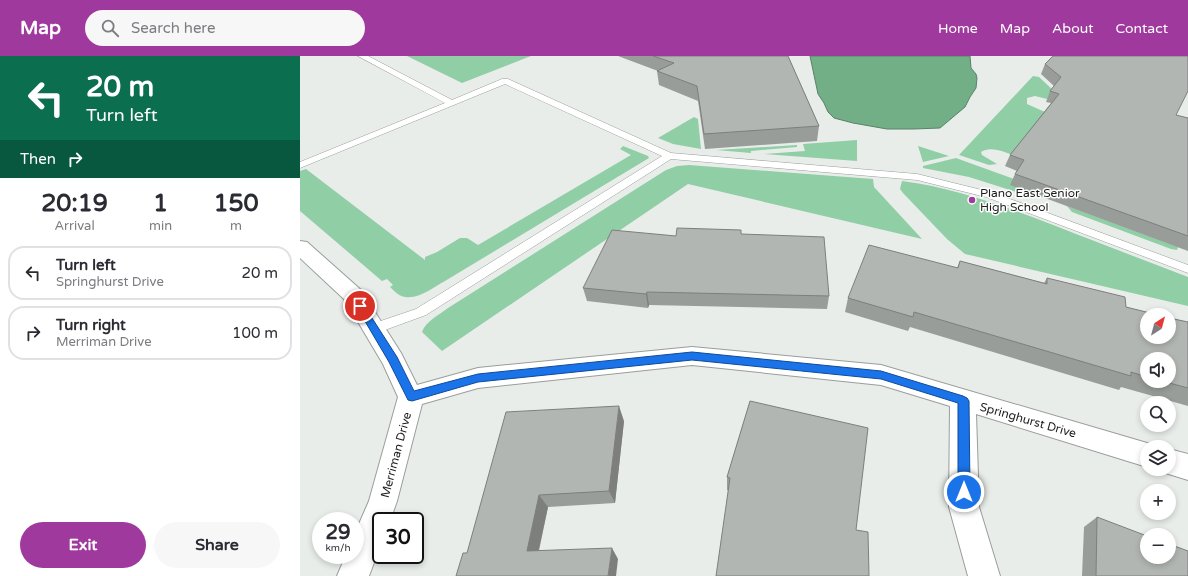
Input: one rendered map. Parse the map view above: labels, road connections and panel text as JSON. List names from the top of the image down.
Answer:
{
  "streets": {
    "street": ["Springhurst Drive", "Merriman Drive"]
  },
  "crossings": [
    ["Springhurst Drive", "Merriman Drive"]
  ],
  "places": ["Plano East Senior High School"],
  "north": "top right",
  "page": {
    "header": "Map",
    "search": "Search here",
    "nav": [
      "Home",
      "Map",
      "About",
      "Contact"
    ],
    "turn": ["20 m", "Turn left"],
    "then": "Then",
    "eta": [
      "20:19",
      "Arrival",
      "1",
      "min",
      "150",
      "m"
    ],
    "list": [
      {
        "name": "Turn left",
        "note": "Springhurst Drive",
        "value": "20 m"
      },
      {
        "name": "Turn right",
        "note": "Merriman Drive",
        "value": "100 m"
      }
    ],
    "map_buttons": ["+", "−"],
    "speed": "29 km/h",
    "limit": "30",
    "buttons": ["Exit", "Share"]
  }
}
